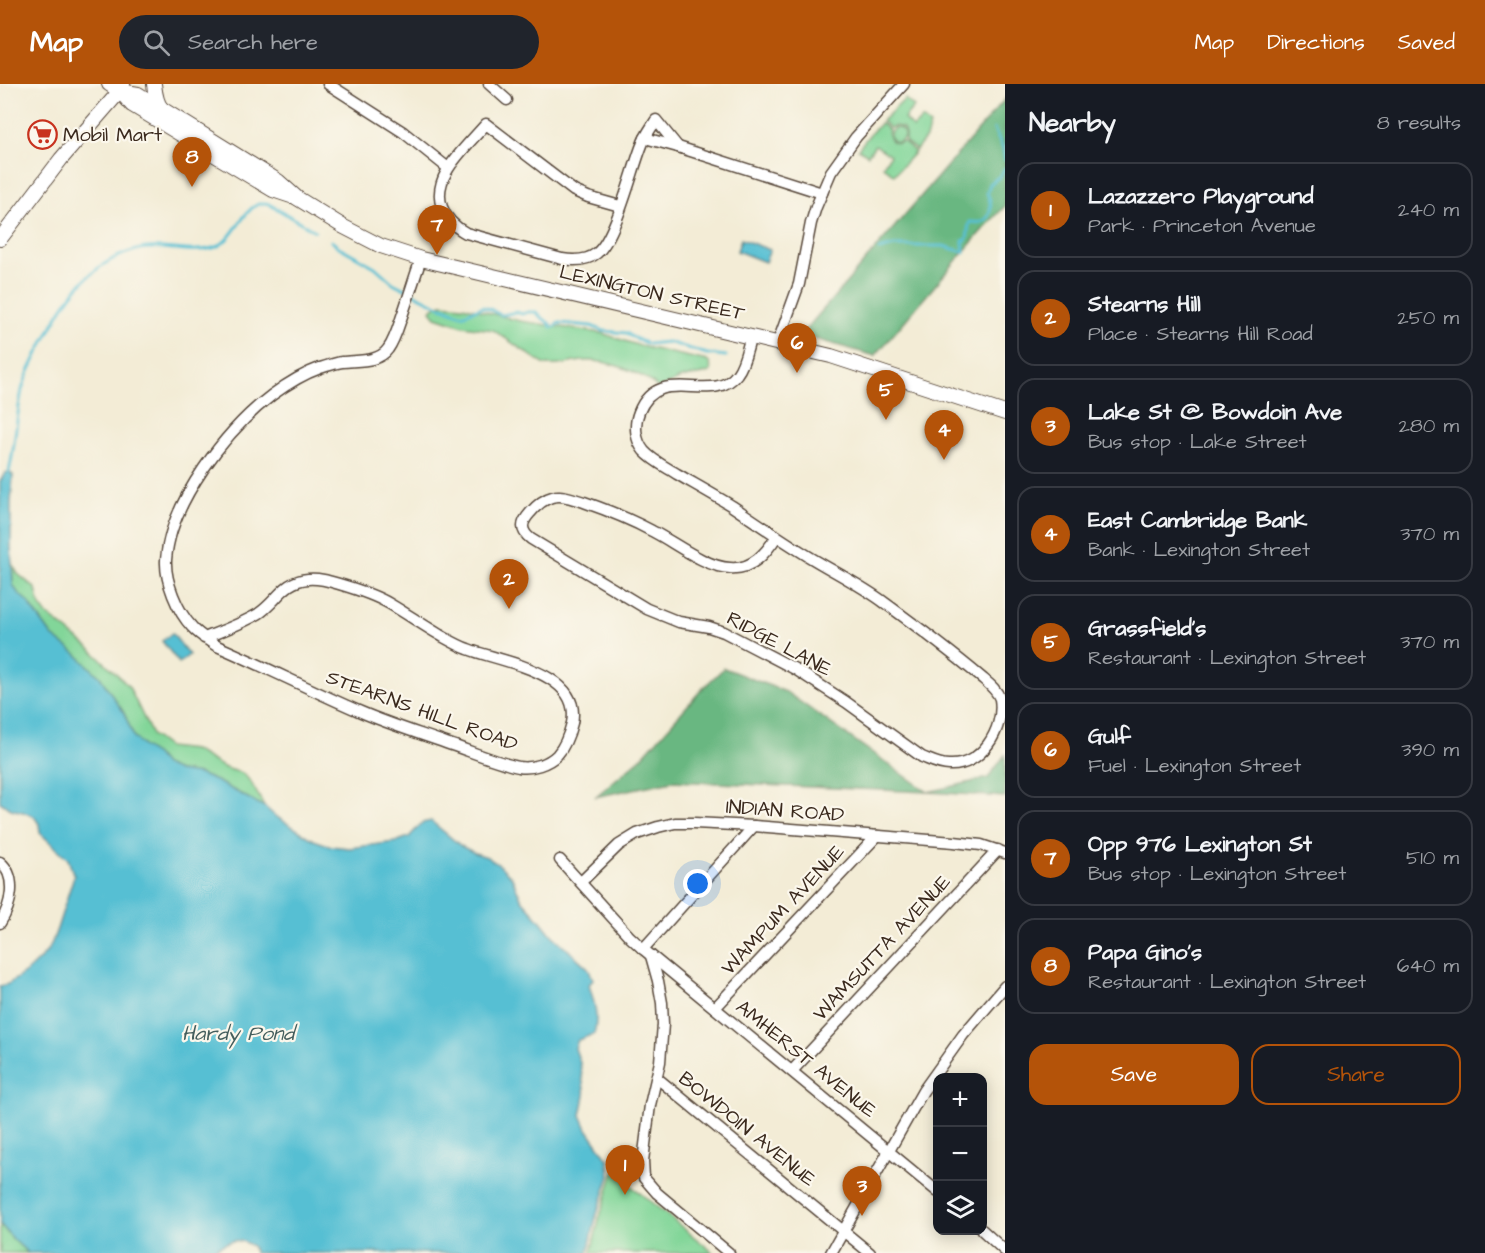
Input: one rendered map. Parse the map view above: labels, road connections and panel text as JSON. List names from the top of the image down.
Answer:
{
  "streets": {
    "main road": ["LEXINGTON STREET"],
    "street": [
      "RIDGE LANE",
      "STEARNS HILL ROAD",
      "INDIAN ROAD",
      "WAMPUM AVENUE",
      "WAMSUTTA AVENUE",
      "AMHERST AVENUE",
      "BOWDOIN AVENUE"
    ]
  },
  "crossings": [
    ["LEXINGTON STREET", "RIDGE LANE"],
    ["LEXINGTON STREET", "STEARNS HILL ROAD"],
    ["INDIAN ROAD", "WAMPUM AVENUE"],
    ["INDIAN ROAD", "WAMSUTTA AVENUE"],
    ["INDIAN ROAD", "AMHERST AVENUE"],
    ["WAMPUM AVENUE", "AMHERST AVENUE"],
    ["WAMSUTTA AVENUE", "AMHERST AVENUE"]
  ],
  "water": ["Hardy Pond"],
  "places": {
    "supermarket": ["Mobil Mart"]
  },
  "page": {
    "header": "Map",
    "search": "Search here",
    "nav": ["Map", "Directions", "Saved"],
    "heading": ["Nearby", "8 results"],
    "pins": [
      "8",
      "7",
      "6",
      "5",
      "4",
      "2",
      "1",
      "3"
    ],
    "list": [
      {
        "mark": "1",
        "name": "Lazazzero Playground",
        "note": "Park · Princeton Avenue",
        "value": "240 m"
      },
      {
        "mark": "2",
        "name": "Stearns Hill",
        "note": "Place · Stearns Hill Road",
        "value": "250 m"
      },
      {
        "mark": "3",
        "name": "Lake St @ Bowdoin Ave",
        "note": "Bus stop · Lake Street",
        "value": "280 m"
      },
      {
        "mark": "4",
        "name": "East Cambridge Bank",
        "note": "Bank · Lexington Street",
        "value": "370 m"
      },
      {
        "mark": "5",
        "name": "Grassfield's",
        "note": "Restaurant · Lexington Street",
        "value": "370 m"
      },
      {
        "mark": "6",
        "name": "Gulf",
        "note": "Fuel · Lexington Street",
        "value": "390 m"
      },
      {
        "mark": "7",
        "name": "Opp 976 Lexington St",
        "note": "Bus stop · Lexington Street",
        "value": "510 m"
      },
      {
        "mark": "8",
        "name": "Papa Gino's",
        "note": "Restaurant · Lexington Street",
        "value": "640 m"
      }
    ],
    "buttons": ["Save", "Share"],
    "map_buttons": ["+", "−"]
  }
}
